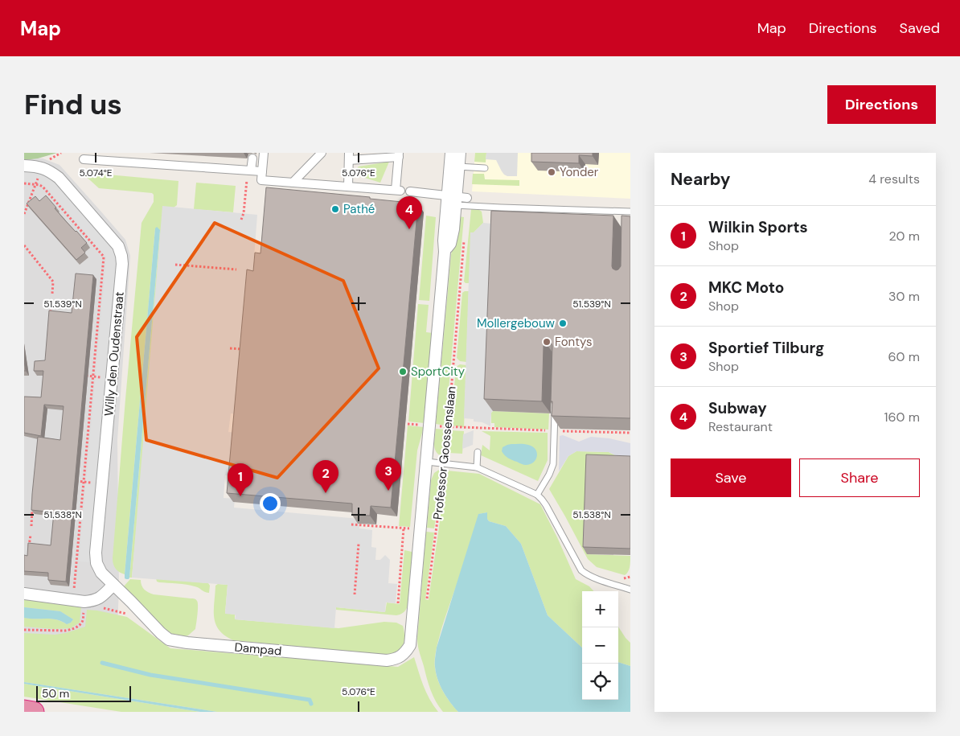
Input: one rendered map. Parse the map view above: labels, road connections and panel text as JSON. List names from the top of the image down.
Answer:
{
  "streets": {
    "street": ["Willy den Oudenstraat", "Professor Goossenslaan", "Dampad"]
  },
  "crossings": [
    ["Willy den Oudenstraat", "Dampad"],
    ["Professor Goossenslaan", "Dampad"]
  ],
  "places": [
    "Yonder",
    "Pathé",
    "Mollergebouw",
    "Fontys",
    "SportCity"
  ],
  "scale_bar": "50 m",
  "page": {
    "header": "Map",
    "nav": ["Map", "Directions", "Saved"],
    "buttons": [
      "Directions",
      ["Save", "Share"]
    ],
    "title": "Find us",
    "heading": ["Nearby", "4 results"],
    "pins": [
      "4",
      "3",
      "2",
      "1"
    ],
    "list": [
      {
        "mark": "1",
        "name": "Wilkin Sports",
        "note": "Shop",
        "value": "20 m"
      },
      {
        "mark": "2",
        "name": "MKC Moto",
        "note": "Shop",
        "value": "30 m"
      },
      {
        "mark": "3",
        "name": "Sportief Tilburg",
        "note": "Shop",
        "value": "60 m"
      },
      {
        "mark": "4",
        "name": "Subway",
        "note": "Restaurant",
        "value": "160 m"
      }
    ],
    "map_buttons": ["+", "−"],
    "scale": "50 m"
  },
  "coordinates": [
    "5.074°E",
    "5.076°E",
    "51.539°N",
    "51.538°N"
  ]
}
